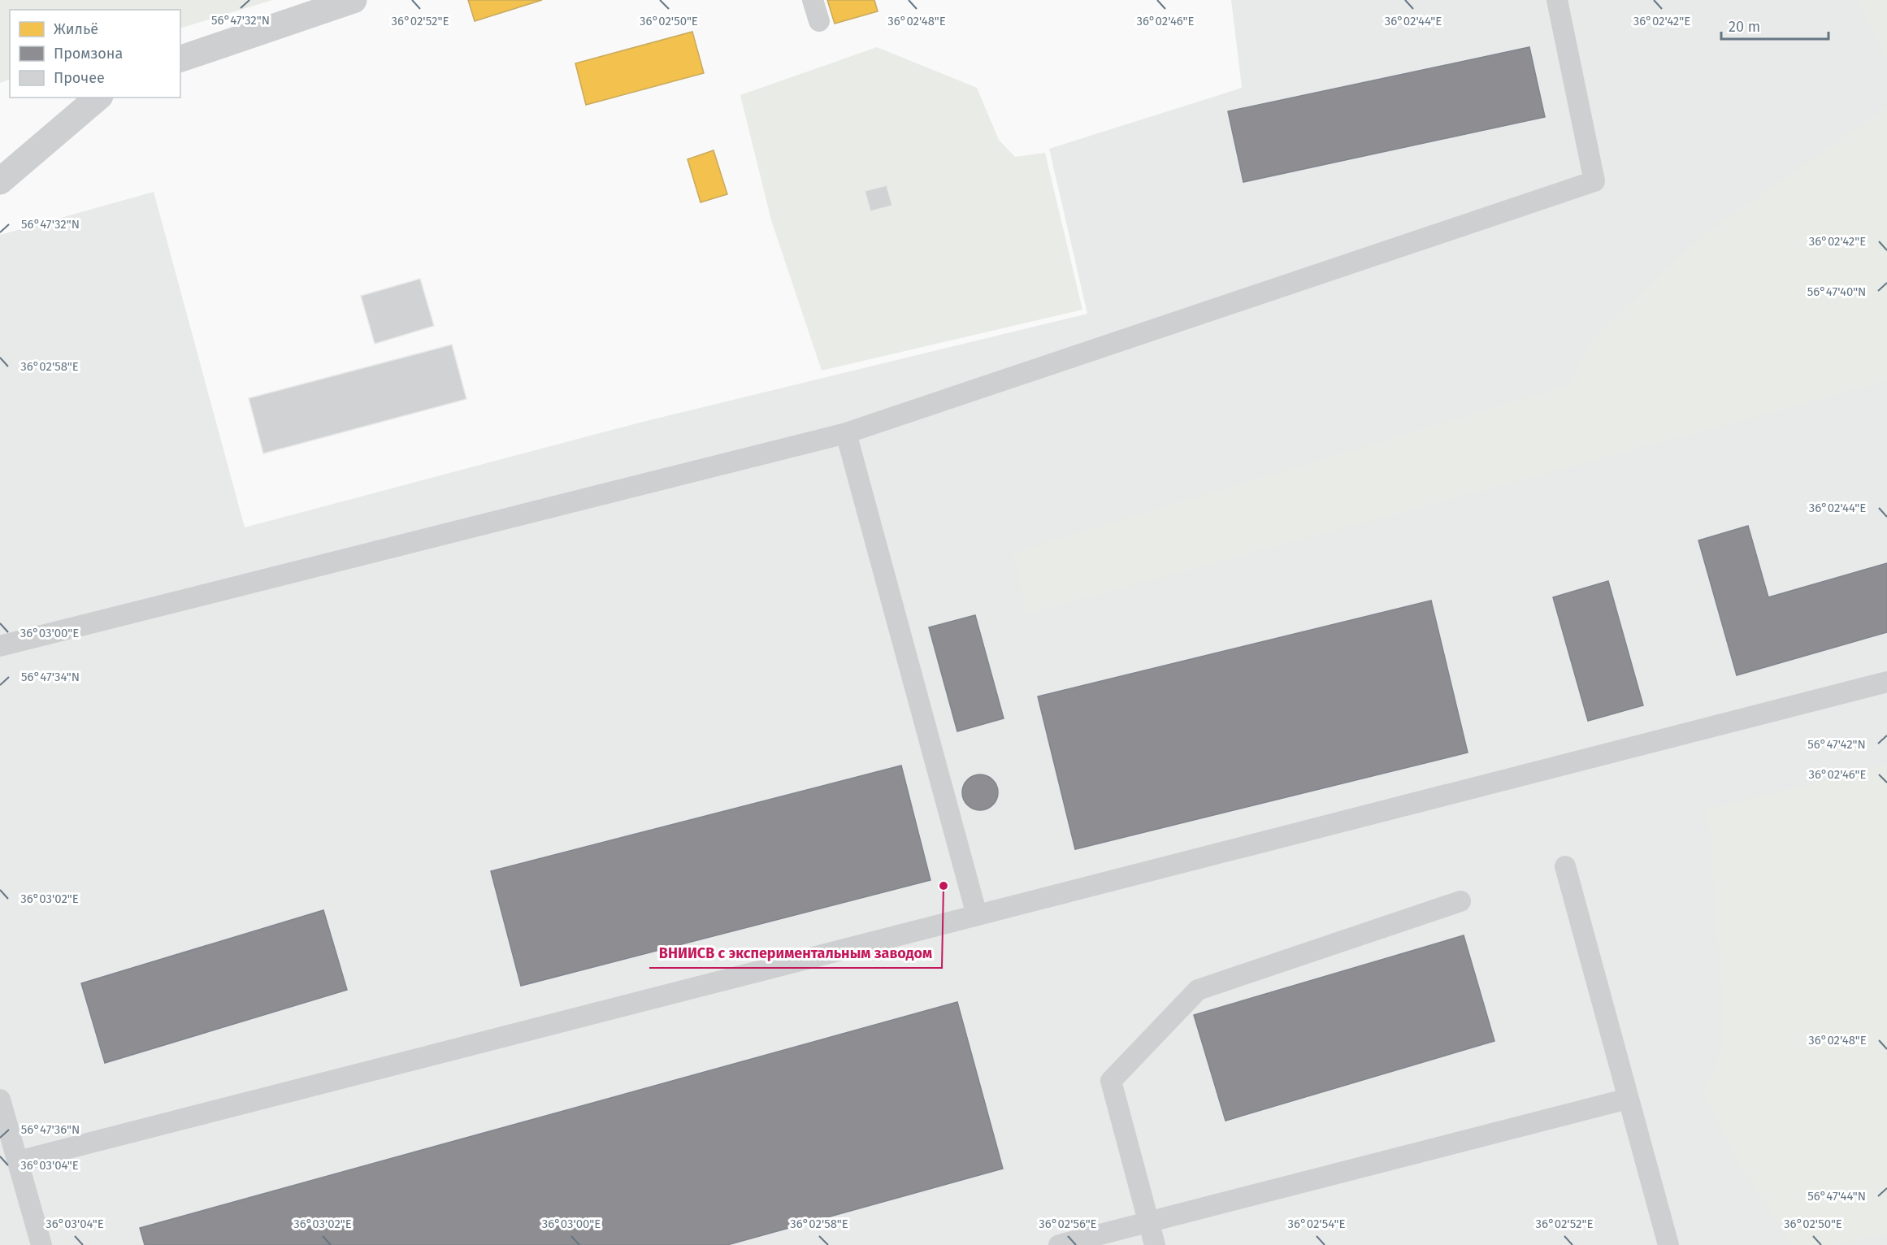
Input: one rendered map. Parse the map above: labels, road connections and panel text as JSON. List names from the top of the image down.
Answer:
{
  "places": ["ВНИИСВ с экспериментальным заводом"],
  "legend": ["Жильё", "Промзона", "Прочее"],
  "scale_bar": "20 m",
  "coordinates": [
    "56°47'32\"N",
    "36°02'52\"E",
    "36°02'50\"E",
    "36°02'48\"E",
    "36°02'46\"E",
    "36°02'44\"E",
    "36°02'42\"E",
    "56°47'40\"N",
    "36°02'58\"E",
    "36°03'00\"E",
    "56°47'34\"N",
    "56°47'42\"N",
    "36°03'02\"E",
    "56°47'36\"N",
    "36°03'04\"E",
    "56°47'44\"N",
    "36°02'56\"E",
    "36°02'54\"E"
  ]
}
